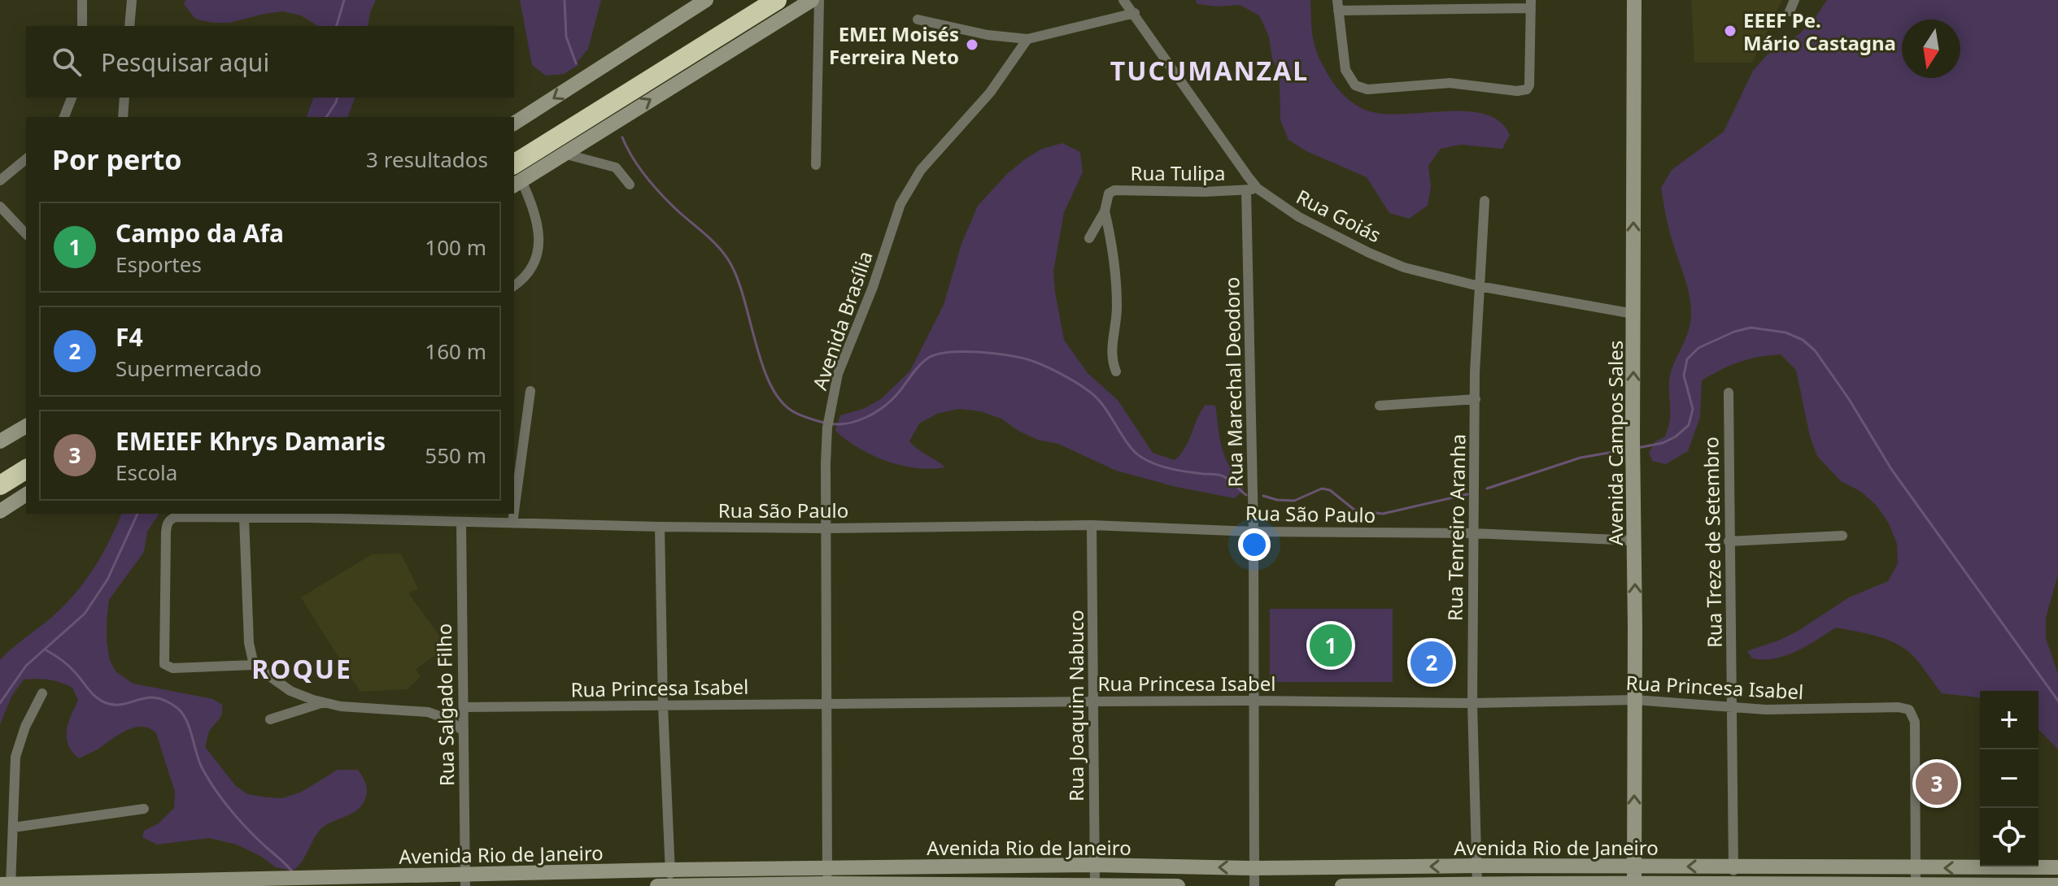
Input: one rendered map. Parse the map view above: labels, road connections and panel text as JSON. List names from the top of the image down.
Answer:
{
  "streets": {
    "main road": ["Avenida Campos Sales", "Avenida Rio de Janeiro"],
    "street": [
      "Rua Tulipa",
      "Rua Goiás",
      "Avenida Brasília",
      "Rua Marechal Deodoro",
      "Rua São Paulo",
      "Rua Tenreiro Aranha",
      "Rua Treze de Setembro",
      "Rua Princesa Isabel",
      "Rua Salgado Filho",
      "Rua Joaquim Nabuco"
    ]
  },
  "crossings": [
    ["Rua Tulipa", "Rua Goiás"],
    ["Rua Tulipa", "Rua Marechal Deodoro"],
    ["Rua Goiás", "Avenida Campos Sales"],
    ["Rua Goiás", "Rua Tenreiro Aranha"],
    ["Avenida Brasília", "Rua São Paulo"],
    ["Avenida Brasília", "Rua Princesa Isabel"],
    ["Avenida Brasília", "Avenida Rio de Janeiro"],
    ["Rua Marechal Deodoro", "Rua São Paulo"],
    ["Rua Marechal Deodoro", "Rua Princesa Isabel"],
    ["Rua Marechal Deodoro", "Avenida Rio de Janeiro"],
    ["Avenida Campos Sales", "Rua São Paulo"],
    ["Avenida Campos Sales", "Rua Princesa Isabel"],
    ["Avenida Campos Sales", "Avenida Rio de Janeiro"],
    ["Rua São Paulo", "Rua Tenreiro Aranha"],
    ["Rua São Paulo", "Rua Salgado Filho"],
    ["Rua São Paulo", "Rua Joaquim Nabuco"],
    ["Rua Tenreiro Aranha", "Rua Princesa Isabel"],
    ["Rua Tenreiro Aranha", "Avenida Rio de Janeiro"],
    ["Rua Treze de Setembro", "Rua Princesa Isabel"],
    ["Rua Treze de Setembro", "Avenida Rio de Janeiro"],
    ["Rua Princesa Isabel", "Rua Salgado Filho"],
    ["Rua Princesa Isabel", "Rua Joaquim Nabuco"],
    ["Rua Princesa Isabel", "Avenida Rio de Janeiro"],
    ["Rua Salgado Filho", "Avenida Rio de Janeiro"],
    ["Rua Joaquim Nabuco", "Avenida Rio de Janeiro"]
  ],
  "one_way": ["Avenida Campos Sales"],
  "districts": ["TUCUMANZAL", "ROQUE"],
  "places": ["EEEF Pe. Mário Castagna", "EMEI Moisés Ferreira Neto"],
  "north": "bottom",
  "page": {
    "search": "Pesquisar aqui",
    "heading": ["Por perto", "3 resultados"],
    "list": [
      {
        "mark": "1",
        "name": "Campo da Afa",
        "note": "Esportes",
        "value": "100 m"
      },
      {
        "mark": "2",
        "name": "F4",
        "note": "Supermercado",
        "value": "160 m"
      },
      {
        "mark": "3",
        "name": "EMEIEF Khrys Damaris",
        "note": "Escola",
        "value": "550 m"
      }
    ],
    "pins": ["1", "2", "3"],
    "map_buttons": ["+", "−"]
  }
}
